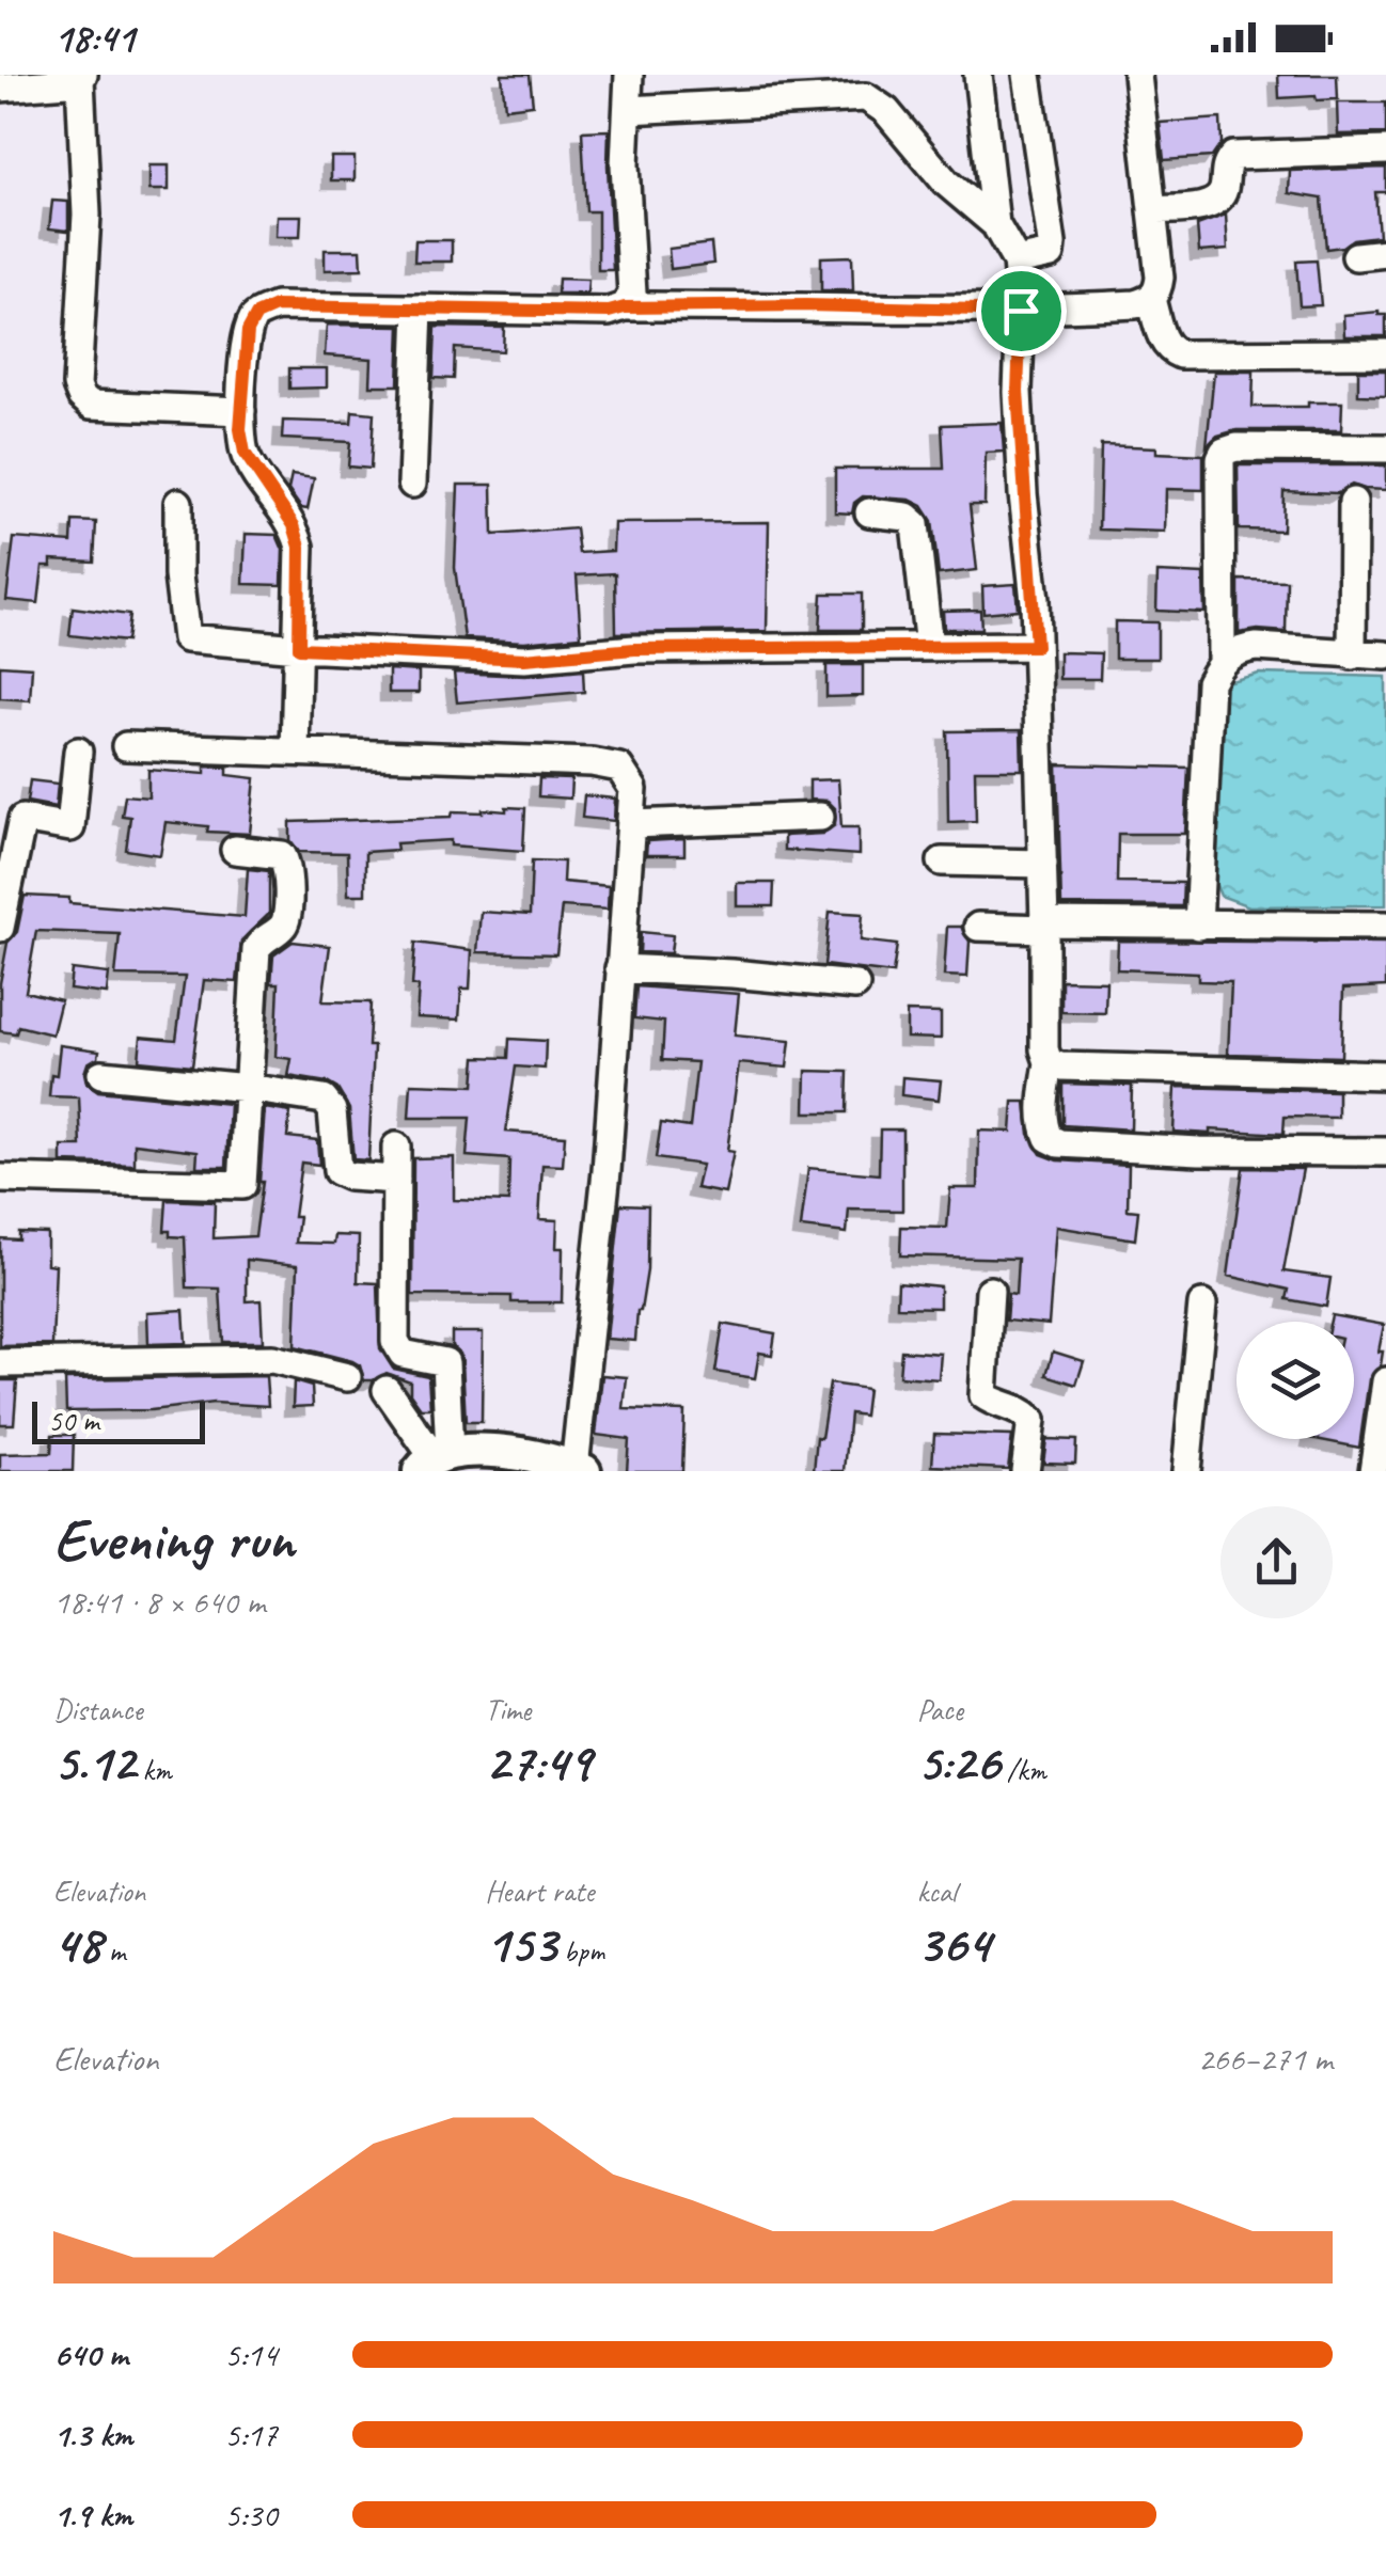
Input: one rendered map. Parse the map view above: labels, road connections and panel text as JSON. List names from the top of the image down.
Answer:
{
  "scale_bar": "50 m",
  "page": {
    "status": "18:41",
    "scale": "50 m",
    "heading": ["Evening run", "18:41 · 8 × 640 m"],
    "stats": [
      ["Distance", "5.12 km"],
      ["Time", "27:49"],
      ["Pace", "5:26 /km"],
      ["Elevation", "48 m"],
      ["Heart rate", "153 bpm"],
      ["kcal", "364"]
    ],
    "chart": ["Elevation", "266–271 m"],
    "list": [
      {
        "name": "640 m",
        "note": "5:14"
      },
      {
        "name": "1.3 km",
        "note": "5:17"
      },
      {
        "name": "1.9 km",
        "note": "5:30"
      }
    ]
  }
}
